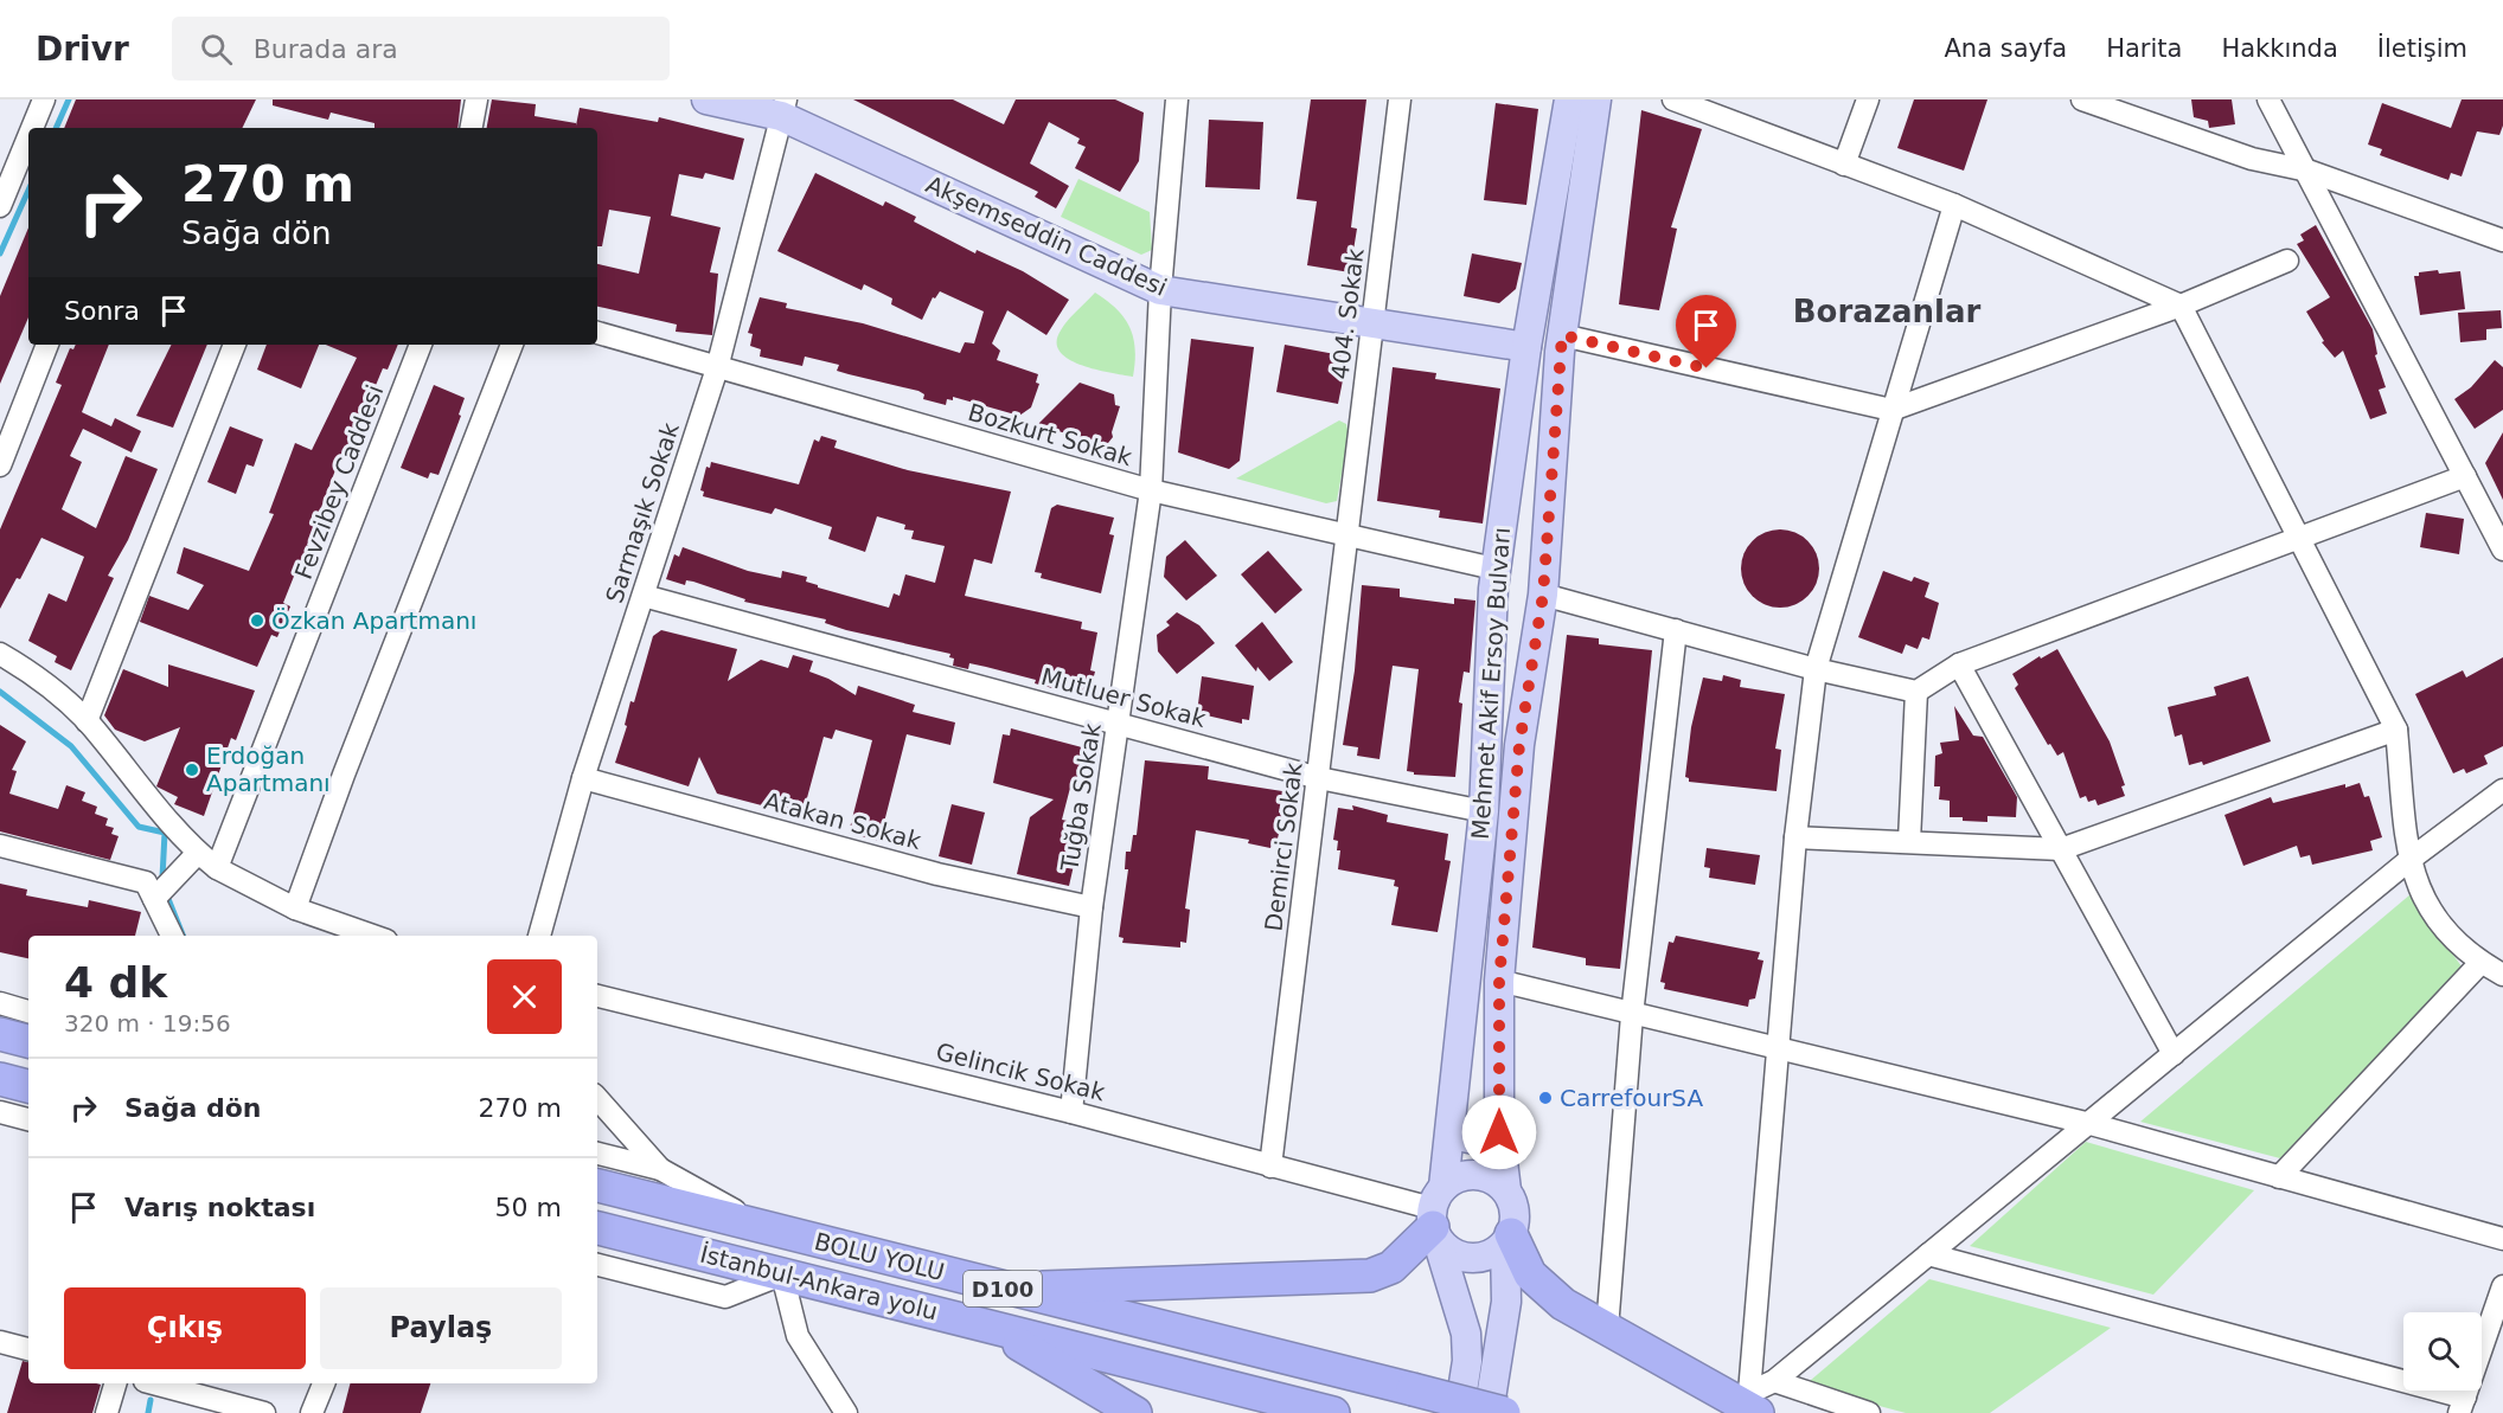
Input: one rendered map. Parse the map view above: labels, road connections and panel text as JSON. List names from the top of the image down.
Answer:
{
  "streets": {
    "highway": ["BOLU YOLU", "İstanbul-Ankara yolu", "D100"],
    "main road": ["Akşemseddin Caddesi", "Mehmet Akif Ersoy Bulvarı"],
    "street": [
      "404. Sokak",
      "Bozkurt Sokak",
      "Fevzibey Caddesi",
      "Sarmaşık Sokak",
      "Mutluer Sokak",
      "Tuğba Sokak",
      "Atakan Sokak",
      "Demirci Sokak",
      "Gelincik Sokak"
    ]
  },
  "crossings": [
    ["Akşemseddin Caddesi", "404. Sokak"],
    ["Akşemseddin Caddesi", "Sarmaşık Sokak"],
    ["Akşemseddin Caddesi", "Mehmet Akif Ersoy Bulvarı"],
    ["Akşemseddin Caddesi", "Tuğba Sokak"],
    ["404. Sokak", "Bozkurt Sokak"],
    ["404. Sokak", "Demirci Sokak"],
    ["Bozkurt Sokak", "Sarmaşık Sokak"],
    ["Bozkurt Sokak", "Mehmet Akif Ersoy Bulvarı"],
    ["Bozkurt Sokak", "Tuğba Sokak"],
    ["Bozkurt Sokak", "Demirci Sokak"],
    ["Sarmaşık Sokak", "Mutluer Sokak"],
    ["Sarmaşık Sokak", "Atakan Sokak"],
    ["Mehmet Akif Ersoy Bulvarı", "Mutluer Sokak"],
    ["Mehmet Akif Ersoy Bulvarı", "Gelincik Sokak"],
    ["Mutluer Sokak", "Tuğba Sokak"],
    ["Mutluer Sokak", "Demirci Sokak"],
    ["Tuğba Sokak", "Atakan Sokak"],
    ["Tuğba Sokak", "Gelincik Sokak"],
    ["Demirci Sokak", "Gelincik Sokak"]
  ],
  "districts": ["Borazanlar"],
  "places": ["Özkan Apartmanı", "Erdoğan Apartmanı", "CarrefourSA"],
  "page": {
    "header": "Drivr",
    "search": "Burada ara",
    "nav": [
      "Ana sayfa",
      "Harita",
      "Hakkında",
      "İletişim"
    ],
    "turn": ["270 m", "Sağa dön"],
    "then": "Sonra",
    "heading": ["4 dk", "320 m · 19:56"],
    "list": [
      {
        "name": "Sağa dön",
        "value": "270 m"
      },
      {
        "name": "Varış noktası",
        "value": "50 m"
      }
    ],
    "buttons": ["Çıkış", "Paylaş"]
  }
}
